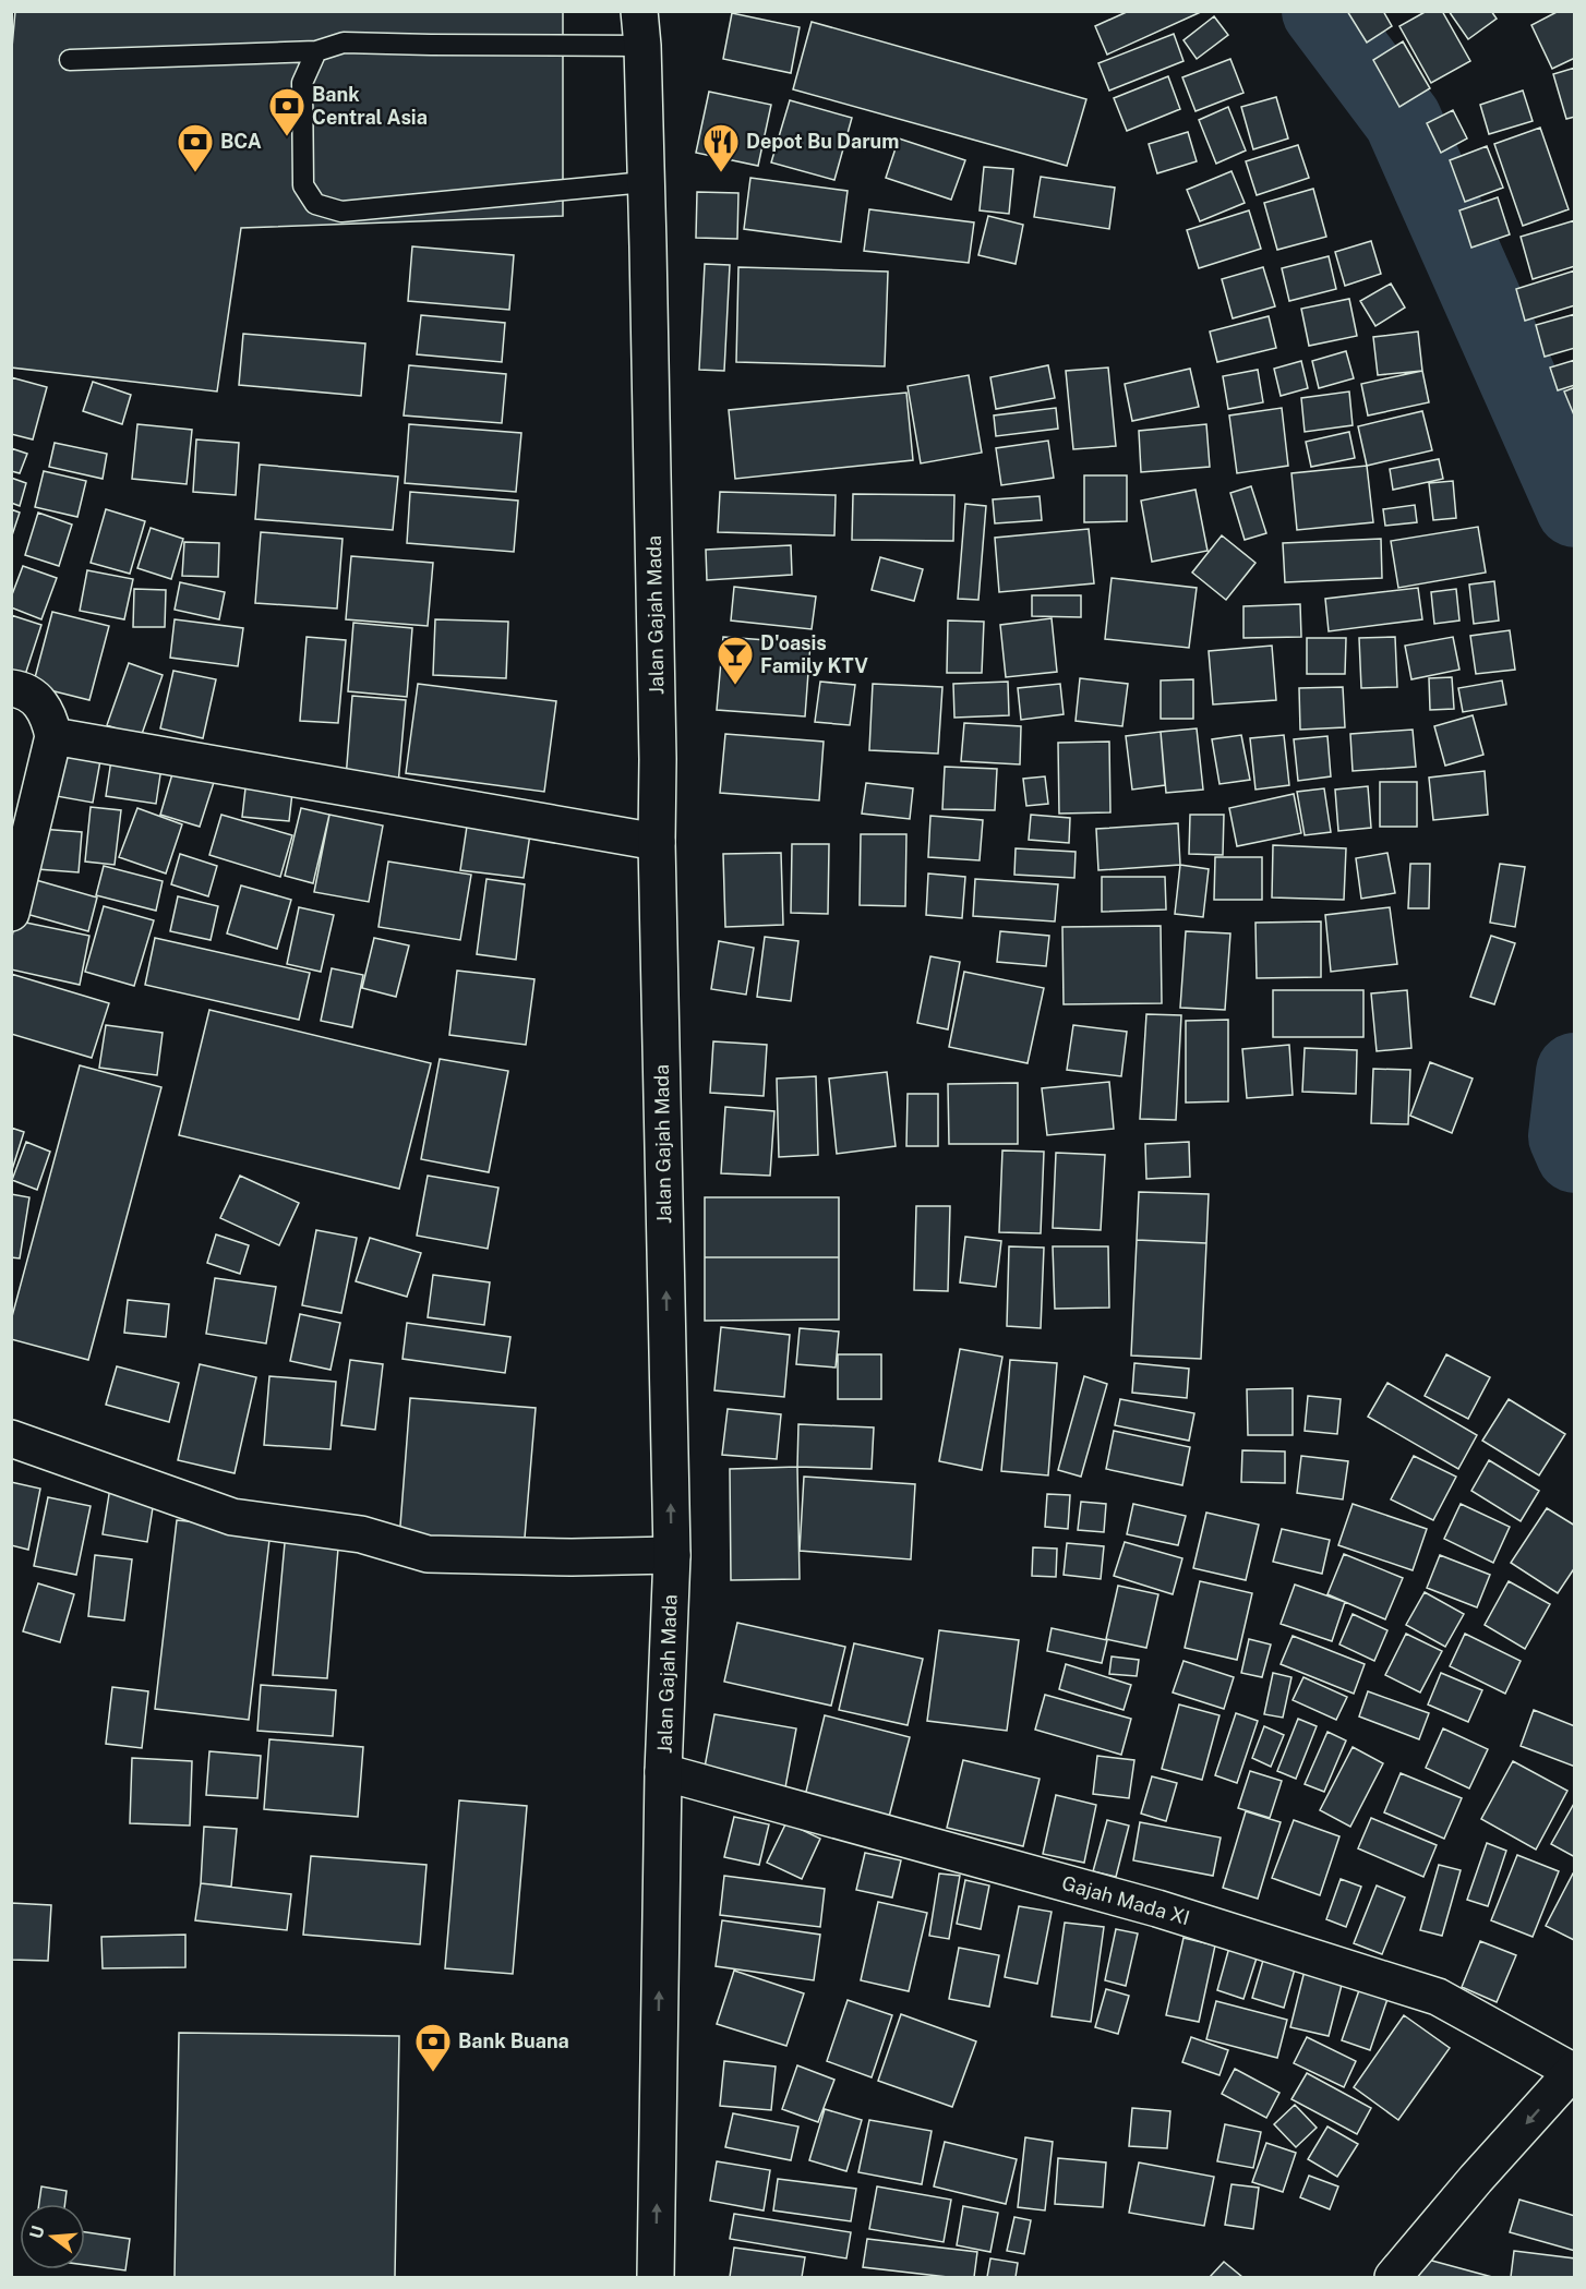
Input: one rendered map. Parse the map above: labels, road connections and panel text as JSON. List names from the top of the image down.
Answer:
{
  "streets": {
    "main road": ["Jalan Gajah Mada", "Gajah Mada XI"]
  },
  "crossings": [
    ["Jalan Gajah Mada", "Gajah Mada XI"]
  ],
  "one_way": ["Jalan Gajah Mada"],
  "places": {
    "bank": ["Bank Central Asia", "BCA", "Bank Buana"],
    "restaurant": ["Depot Bu Darum"],
    "bar": ["D'oasis Family KTV"]
  },
  "north": "left"
}
